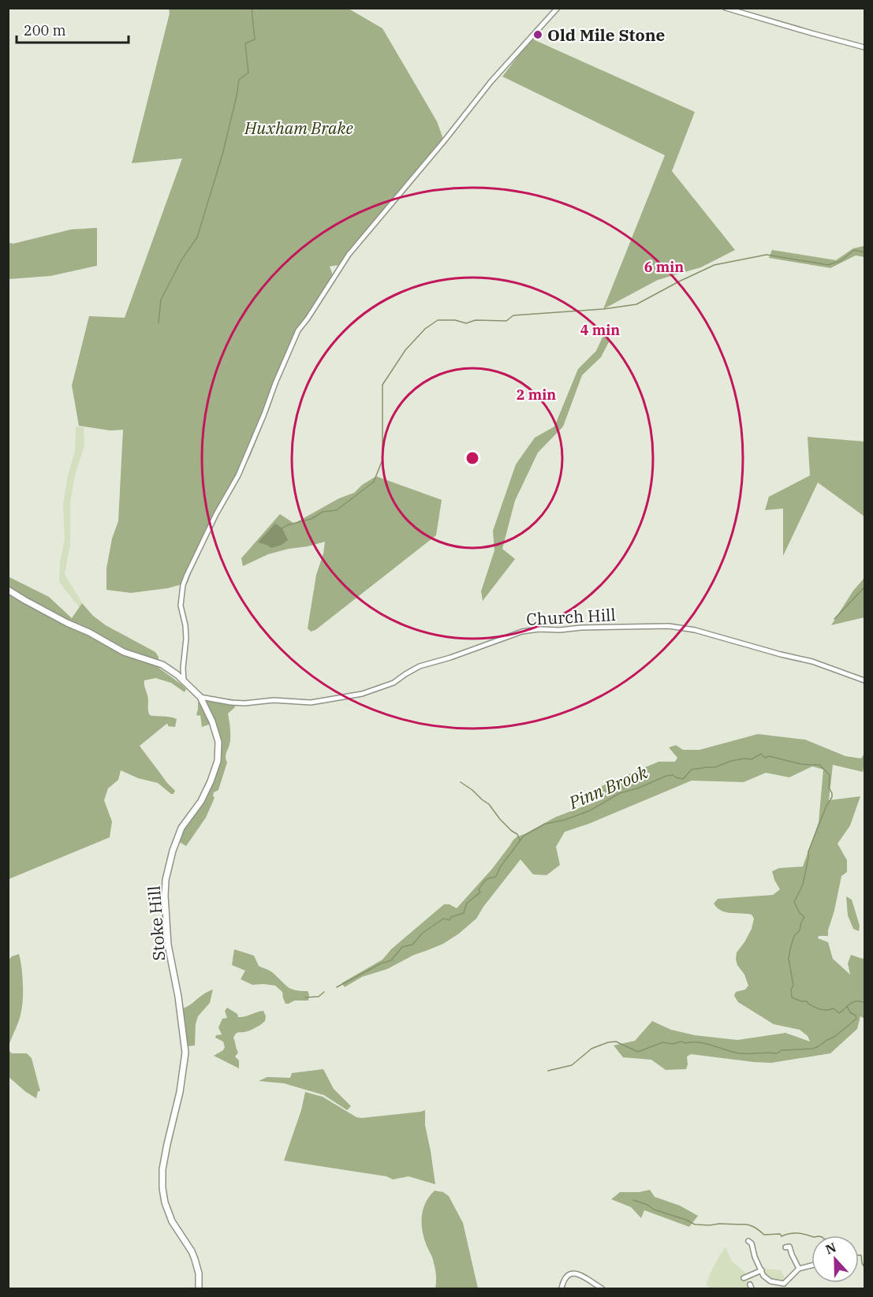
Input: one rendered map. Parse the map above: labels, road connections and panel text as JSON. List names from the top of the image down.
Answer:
{
  "streets": {
    "street": ["Church Hill", "Stoke Hill"]
  },
  "crossings": [
    ["Church Hill", "Stoke Hill"]
  ],
  "water": ["Pinn Brook"],
  "parks": ["Huxham Brake"],
  "places": ["Old Mile Stone"],
  "scale_bar": "200 m",
  "north": "top",
  "rings": ["6 min", "4 min", "2 min"]
}
